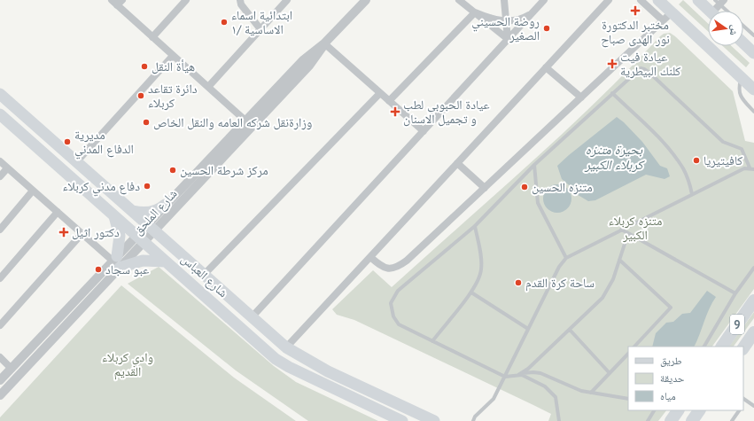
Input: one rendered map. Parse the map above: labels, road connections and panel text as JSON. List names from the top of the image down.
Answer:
{
  "streets": {
    "highway": ["9"],
    "main road": ["شارع العباس"],
    "street": ["شارع الملحق"]
  },
  "crossings": [
    ["شارع الملحق", "شارع العباس"]
  ],
  "water": ["بحيرة متنزه كربلاء الكبير"],
  "parks": ["متنزه كربلاء الكبير", "وادي كربلاء القديم"],
  "places": {
    "health": [
      "مختبر الدكتورة نور الهدى صباح",
      "عيادة فيت كلنك البيطرية",
      "عيادة الحبوبي لطب و تجميل الاسنان",
      "دكتور اثيل"
    ],
    "other": [
      "ابتدائية اسماء الاساسية /١",
      "روضة الحسيني الصغير",
      "هيأة النقل",
      "دائرة تقاعد كربلاء",
      "وزارةنقل شركه العامه والنقل الخاص",
      "مديرية الدفاع المدني",
      "كافيتيريا",
      "مركز شرطة الحسين",
      "دفاع مدني كربلاء",
      "متنزه الحسين",
      "عبو سجاد",
      "ساحة كرة القدم"
    ]
  },
  "legend": ["طريق", "حديقة", "مياه"],
  "north": "right"
}
